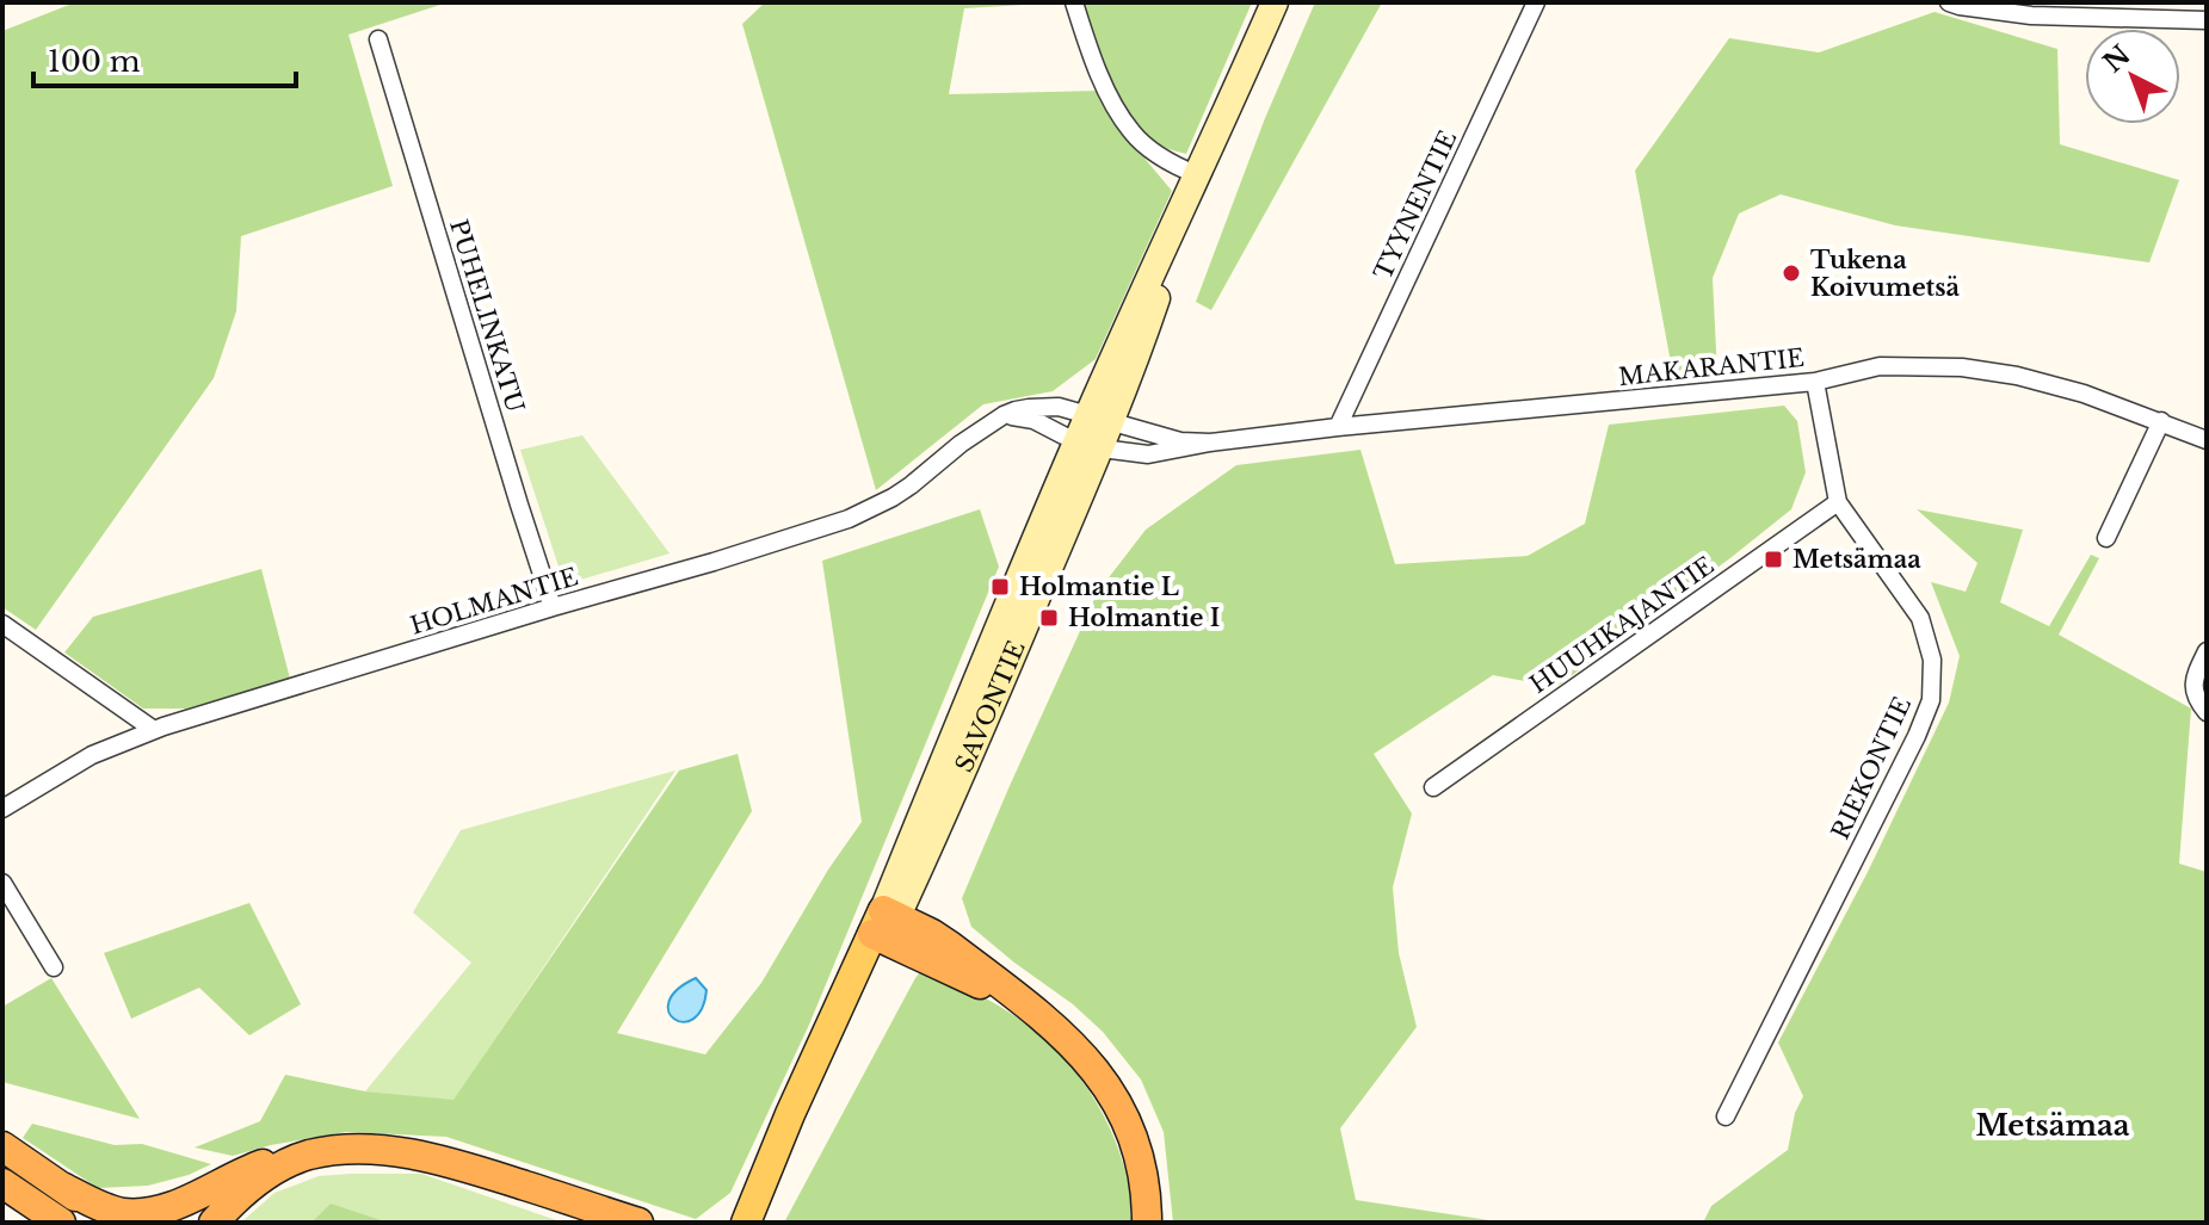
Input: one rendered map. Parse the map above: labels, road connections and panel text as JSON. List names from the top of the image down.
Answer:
{
  "streets": {
    "main road": ["SAVONTIE"],
    "street": [
      "TYYNENTIE",
      "PUHELINKATU",
      "MAKARANTIE",
      "HOLMANTIE",
      "HUUHKAJANTIE",
      "RIEKONTIE"
    ]
  },
  "crossings": [
    ["TYYNENTIE", "MAKARANTIE"],
    ["PUHELINKATU", "HOLMANTIE"],
    ["MAKARANTIE", "HOLMANTIE"],
    ["MAKARANTIE", "SAVONTIE"],
    ["MAKARANTIE", "RIEKONTIE"],
    ["HOLMANTIE", "SAVONTIE"],
    ["HUUHKAJANTIE", "RIEKONTIE"]
  ],
  "districts": ["Metsämaa"],
  "places": {
    "other": ["Tukena Koivumetsä"],
    "transit": ["Metsämaa", "Holmantie L", "Holmantie I"]
  },
  "scale_bar": "100 m",
  "north": "top left"
}
